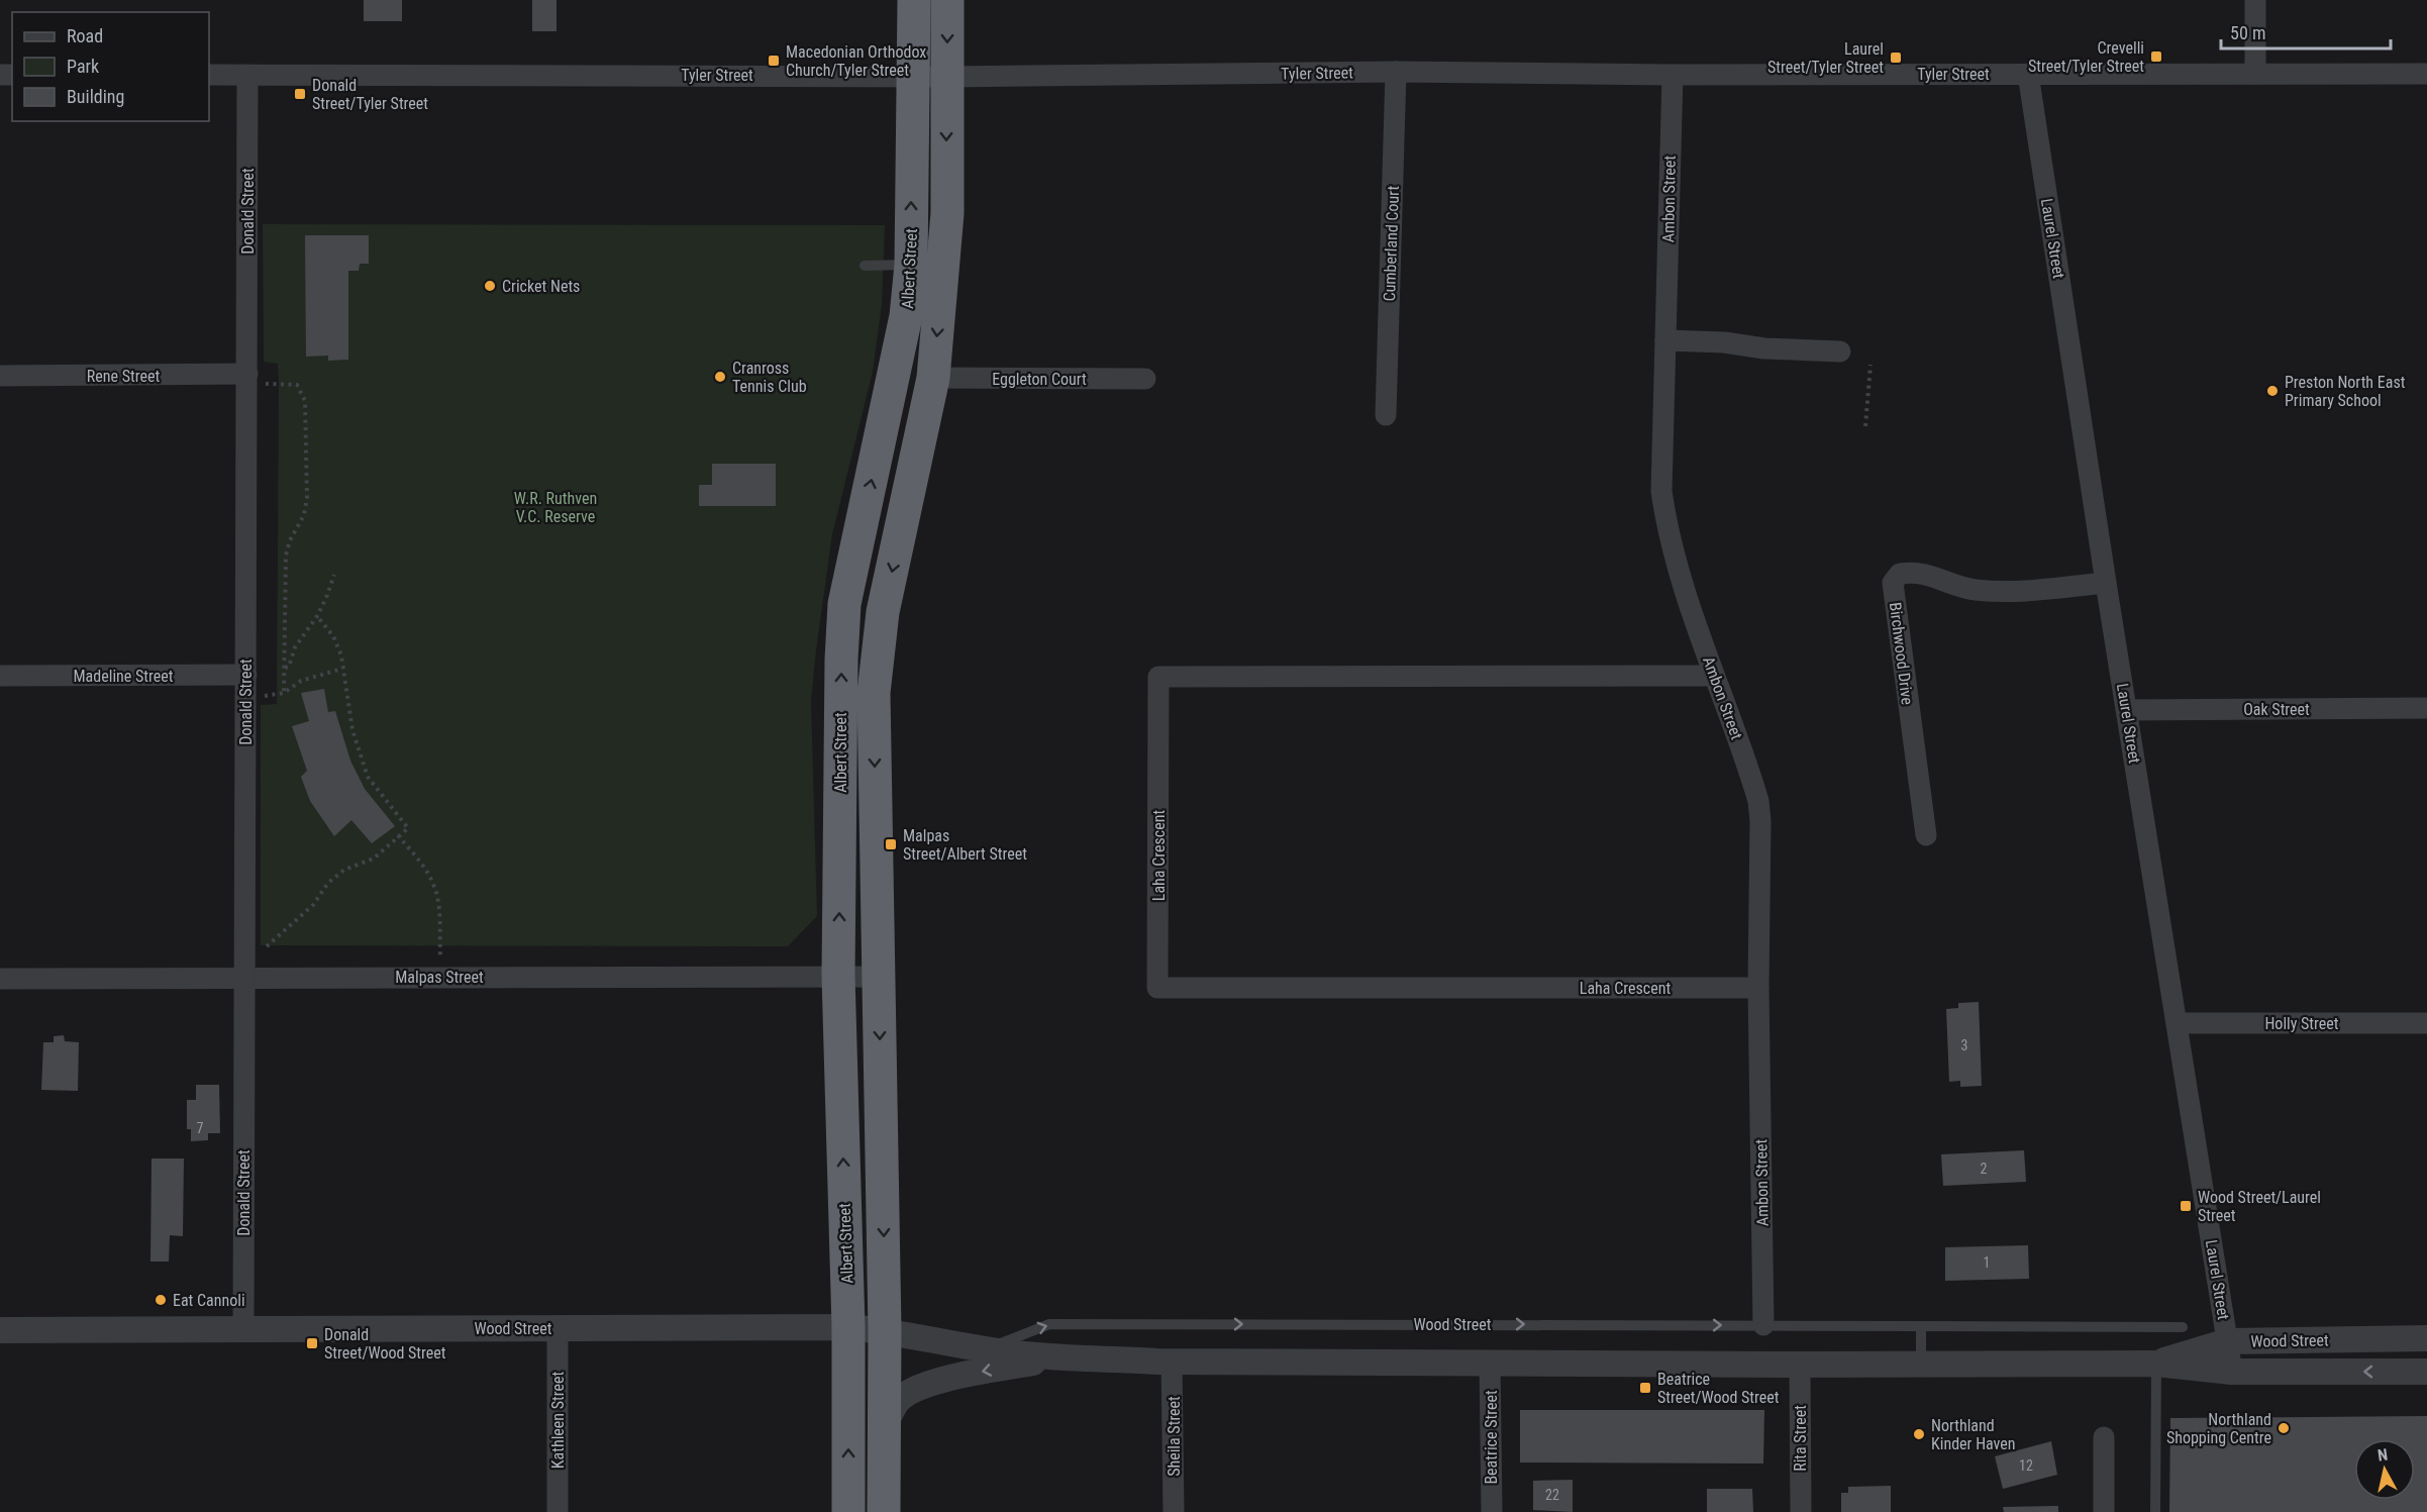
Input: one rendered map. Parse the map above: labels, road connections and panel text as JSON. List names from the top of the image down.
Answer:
{
  "streets": {
    "highway": ["Albert Street"],
    "street": [
      "Tyler Street",
      "Ambon Street",
      "Donald Street",
      "Laurel Street",
      "Cumberland Court",
      "Rene Street",
      "Eggleton Court",
      "Birchwood Drive",
      "Madeline Street",
      "Oak Street",
      "Laha Crescent",
      "Malpas Street",
      "Holly Street",
      "Wood Street",
      "Kathleen Street",
      "Sheila Street",
      "Beatrice Street",
      "Rita Street"
    ]
  },
  "crossings": [
    ["Tyler Street", "Ambon Street"],
    ["Tyler Street", "Donald Street"],
    ["Tyler Street", "Laurel Street"],
    ["Tyler Street", "Cumberland Court"],
    ["Tyler Street", "Albert Street"],
    ["Ambon Street", "Laha Crescent"],
    ["Ambon Street", "Wood Street"],
    ["Donald Street", "Rene Street"],
    ["Donald Street", "Madeline Street"],
    ["Donald Street", "Malpas Street"],
    ["Donald Street", "Wood Street"],
    ["Laurel Street", "Birchwood Drive"],
    ["Laurel Street", "Oak Street"],
    ["Laurel Street", "Holly Street"],
    ["Laurel Street", "Wood Street"],
    ["Albert Street", "Eggleton Court"],
    ["Albert Street", "Malpas Street"],
    ["Albert Street", "Wood Street"],
    ["Wood Street", "Kathleen Street"],
    ["Wood Street", "Sheila Street"],
    ["Wood Street", "Beatrice Street"],
    ["Wood Street", "Rita Street"]
  ],
  "parks": ["W.R. Ruthven V.C. Reserve"],
  "places": {
    "transit": [
      "Crevelli Street/Tyler Street",
      "Laurel Street/Tyler Street",
      "Macedonian Orthodox Church/Tyler Street",
      "Donald Street/Tyler Street",
      "Malpas Street/Albert Street",
      "Wood Street/Laurel Street",
      "Donald Street/Wood Street",
      "Beatrice Street/Wood Street"
    ],
    "other": [
      "Cricket Nets",
      "Cranross Tennis Club",
      "Preston North East Primary School",
      "Eat Cannoli",
      "Northland Shopping Centre",
      "Northland Kinder Haven"
    ]
  },
  "house_numbers": [
    "3",
    "7",
    "2",
    "1",
    "12",
    "22"
  ],
  "legend": ["Road", "Park", "Building"],
  "scale_bar": "50 m",
  "north": "top"
}
